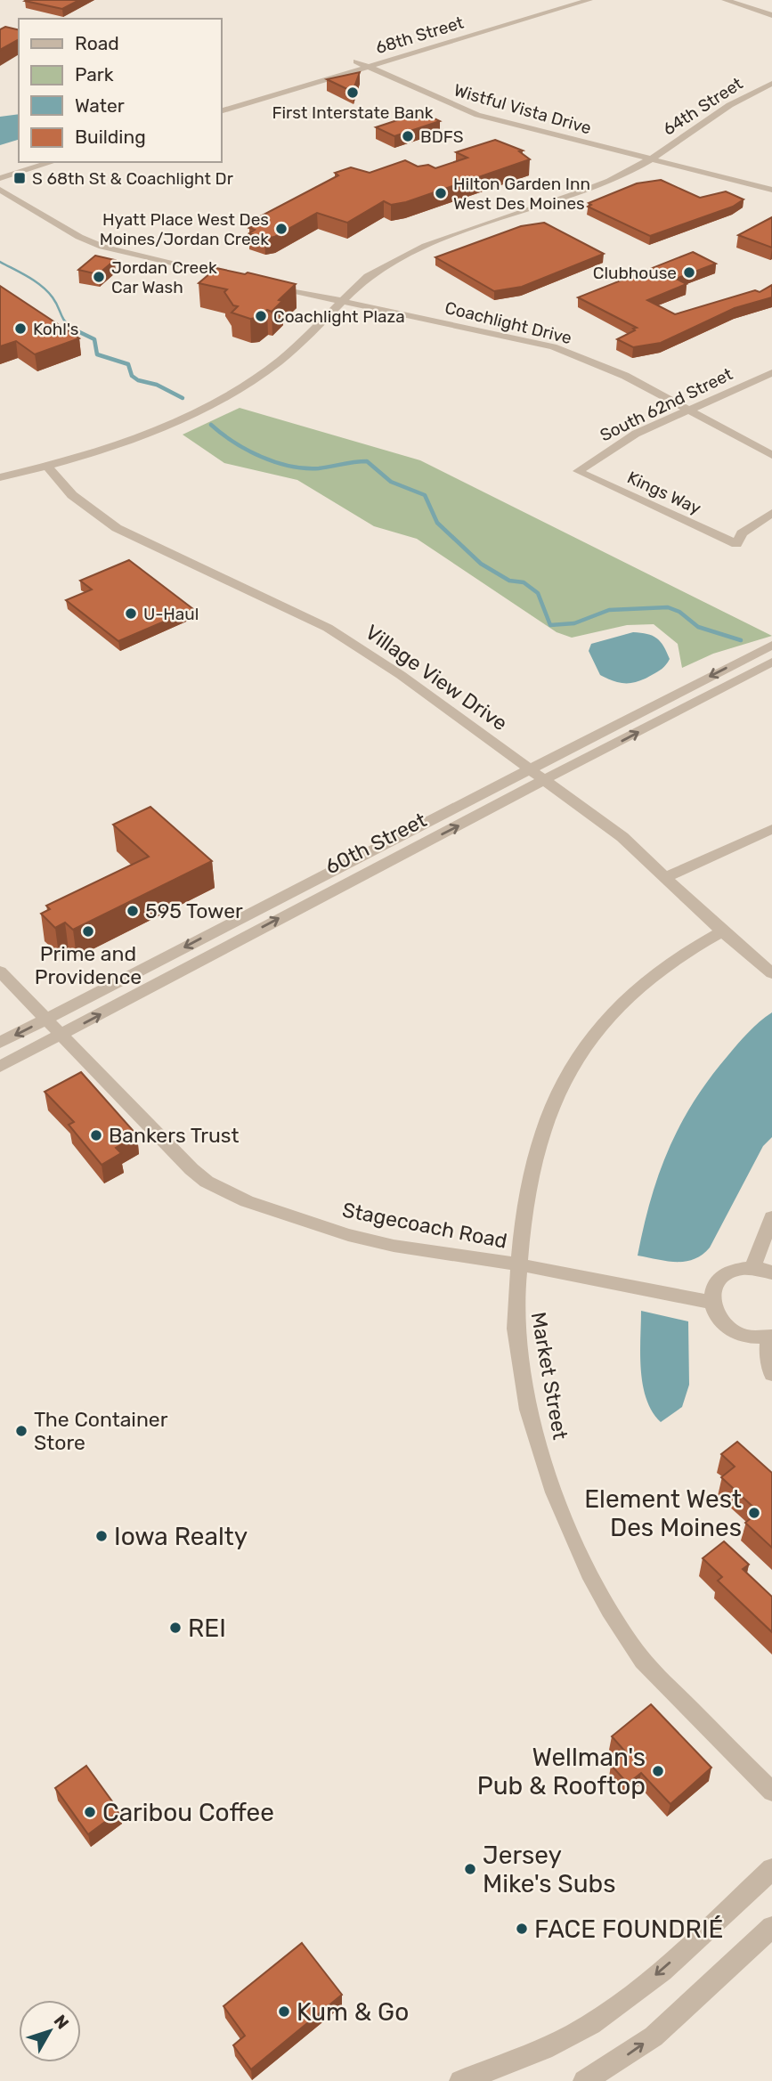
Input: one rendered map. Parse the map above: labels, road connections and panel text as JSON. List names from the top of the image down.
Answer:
{
  "streets": {
    "street": [
      "68th Street",
      "64th Street",
      "Wistful Vista Drive",
      "Coachlight Drive",
      "South 62nd Street",
      "Kings Way",
      "Village View Drive",
      "60th Street",
      "Stagecoach Road",
      "Market Street"
    ]
  },
  "crossings": [
    ["68th Street", "Wistful Vista Drive"],
    ["64th Street", "Wistful Vista Drive"],
    ["64th Street", "Coachlight Drive"],
    ["64th Street", "Village View Drive"],
    ["Coachlight Drive", "South 62nd Street"],
    ["South 62nd Street", "Kings Way"],
    ["Village View Drive", "60th Street"],
    ["Village View Drive", "Market Street"],
    ["60th Street", "Stagecoach Road"],
    ["Stagecoach Road", "Market Street"]
  ],
  "places": {
    "other": [
      "First Interstate Bank",
      "BDFS",
      "Hilton Garden Inn West Des Moines",
      "Hyatt Place West Des Moines/Jordan Creek",
      "Clubhouse",
      "Jordan Creek Car Wash",
      "Coachlight Plaza",
      "Kohl's",
      "U-Haul",
      "595 Tower",
      "Prime and Providence",
      "Bankers Trust",
      "The Container Store",
      "Element West Des Moines",
      "Iowa Realty",
      "REI",
      "Wellman's Pub & Rooftop",
      "Caribou Coffee",
      "Jersey Mike's Subs",
      "FACE FOUNDRIÉ",
      "Kum & Go"
    ],
    "transit": ["S 68th St & Coachlight Dr"]
  },
  "legend": [
    "Road",
    "Park",
    "Water",
    "Building"
  ],
  "north": "top right"
}
